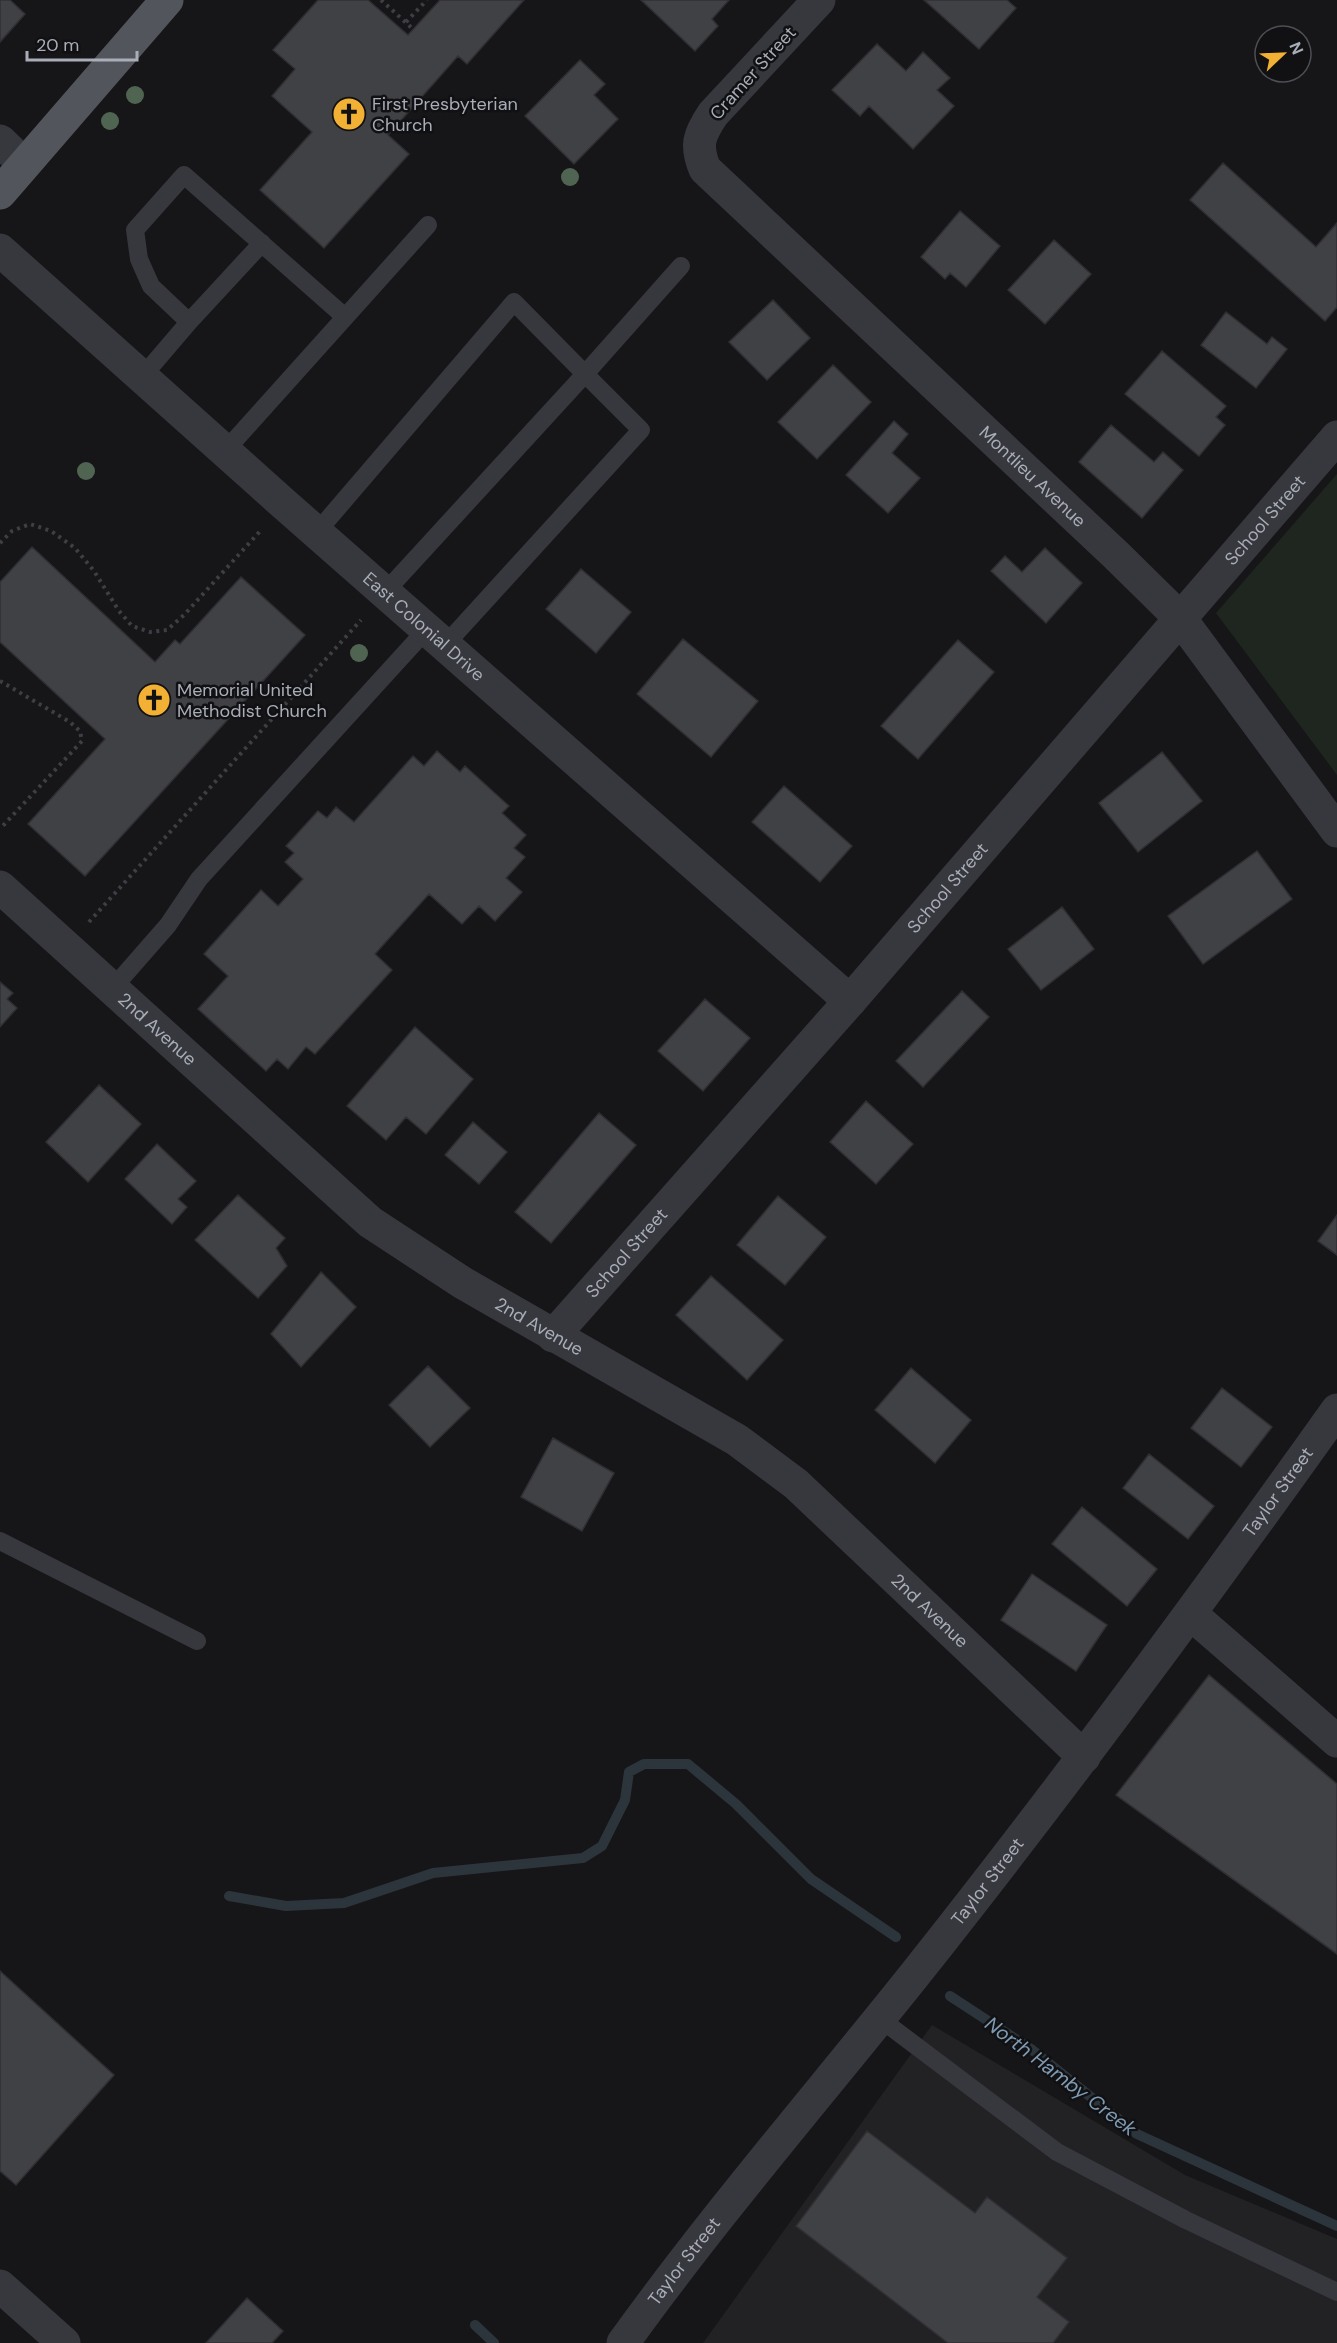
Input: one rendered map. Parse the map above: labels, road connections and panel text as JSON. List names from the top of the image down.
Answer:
{
  "streets": {
    "street": [
      "Cramer Street",
      "Montlieu Avenue",
      "School Street",
      "East Colonial Drive",
      "2nd Avenue",
      "Taylor Street"
    ]
  },
  "crossings": [
    ["Cramer Street", "Montlieu Avenue"],
    ["Montlieu Avenue", "School Street"],
    ["School Street", "East Colonial Drive"],
    ["School Street", "2nd Avenue"],
    ["2nd Avenue", "Taylor Street"]
  ],
  "water": ["North Hamby Creek"],
  "places": {
    "church": ["First Presbyterian Church", "Memorial United Methodist Church"]
  },
  "scale_bar": "20 m",
  "north": "top right"
}
